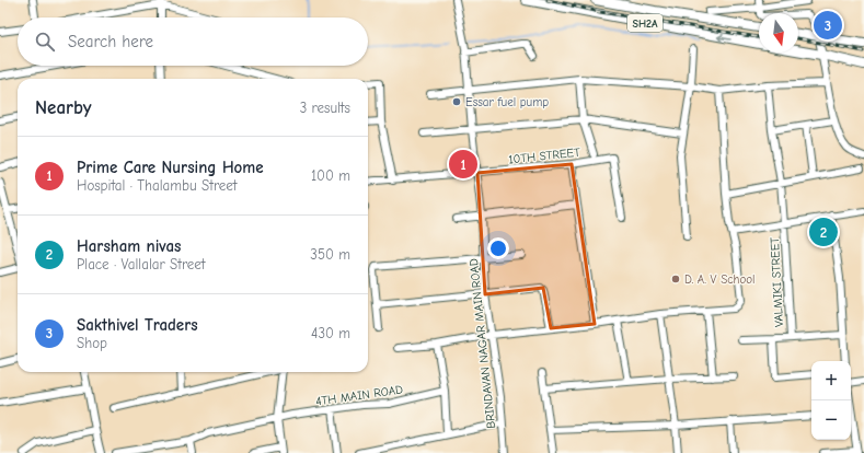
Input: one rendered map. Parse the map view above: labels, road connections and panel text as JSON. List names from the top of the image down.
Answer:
{
  "streets": {
    "main road": ["SH2A"],
    "street": [
      "10TH STREET",
      "VALMIKI STREET",
      "BRINDAVAN NAGAR MAIN ROAD",
      "4TH MAIN ROAD"
    ]
  },
  "crossings": [
    ["10TH STREET", "BRINDAVAN NAGAR MAIN ROAD"]
  ],
  "places": ["Essar fuel pump", "D. A. V School"],
  "north": "bottom",
  "page": {
    "pins": ["3", "1", "2"],
    "search": "Search here",
    "heading": ["Nearby", "3 results"],
    "list": [
      {
        "mark": "1",
        "name": "Prime Care Nursing Home",
        "note": "Hospital · Thalambu Street",
        "value": "100 m"
      },
      {
        "mark": "2",
        "name": "Harsham nivas",
        "note": "Place · Vallalar Street",
        "value": "350 m"
      },
      {
        "mark": "3",
        "name": "Sakthivel Traders",
        "note": "Shop",
        "value": "430 m"
      }
    ],
    "map_buttons": ["+", "−"]
  }
}
